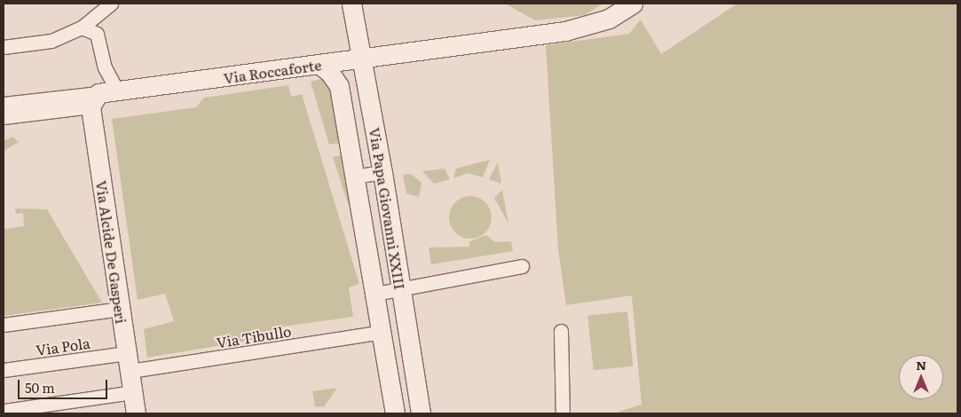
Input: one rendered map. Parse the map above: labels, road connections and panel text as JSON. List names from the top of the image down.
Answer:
{
  "streets": {
    "street": [
      "Via Roccaforte",
      "Via Papa Giovanni XXIII",
      "Via Alcide De Gasperi",
      "Via Tibullo",
      "Via Pola"
    ]
  },
  "crossings": [
    ["Via Roccaforte", "Via Papa Giovanni XXIII"],
    ["Via Roccaforte", "Via Alcide De Gasperi"],
    ["Via Papa Giovanni XXIII", "Via Tibullo"],
    ["Via Alcide De Gasperi", "Via Tibullo"],
    ["Via Alcide De Gasperi", "Via Pola"]
  ],
  "scale_bar": "50 m",
  "north": "top"
}
